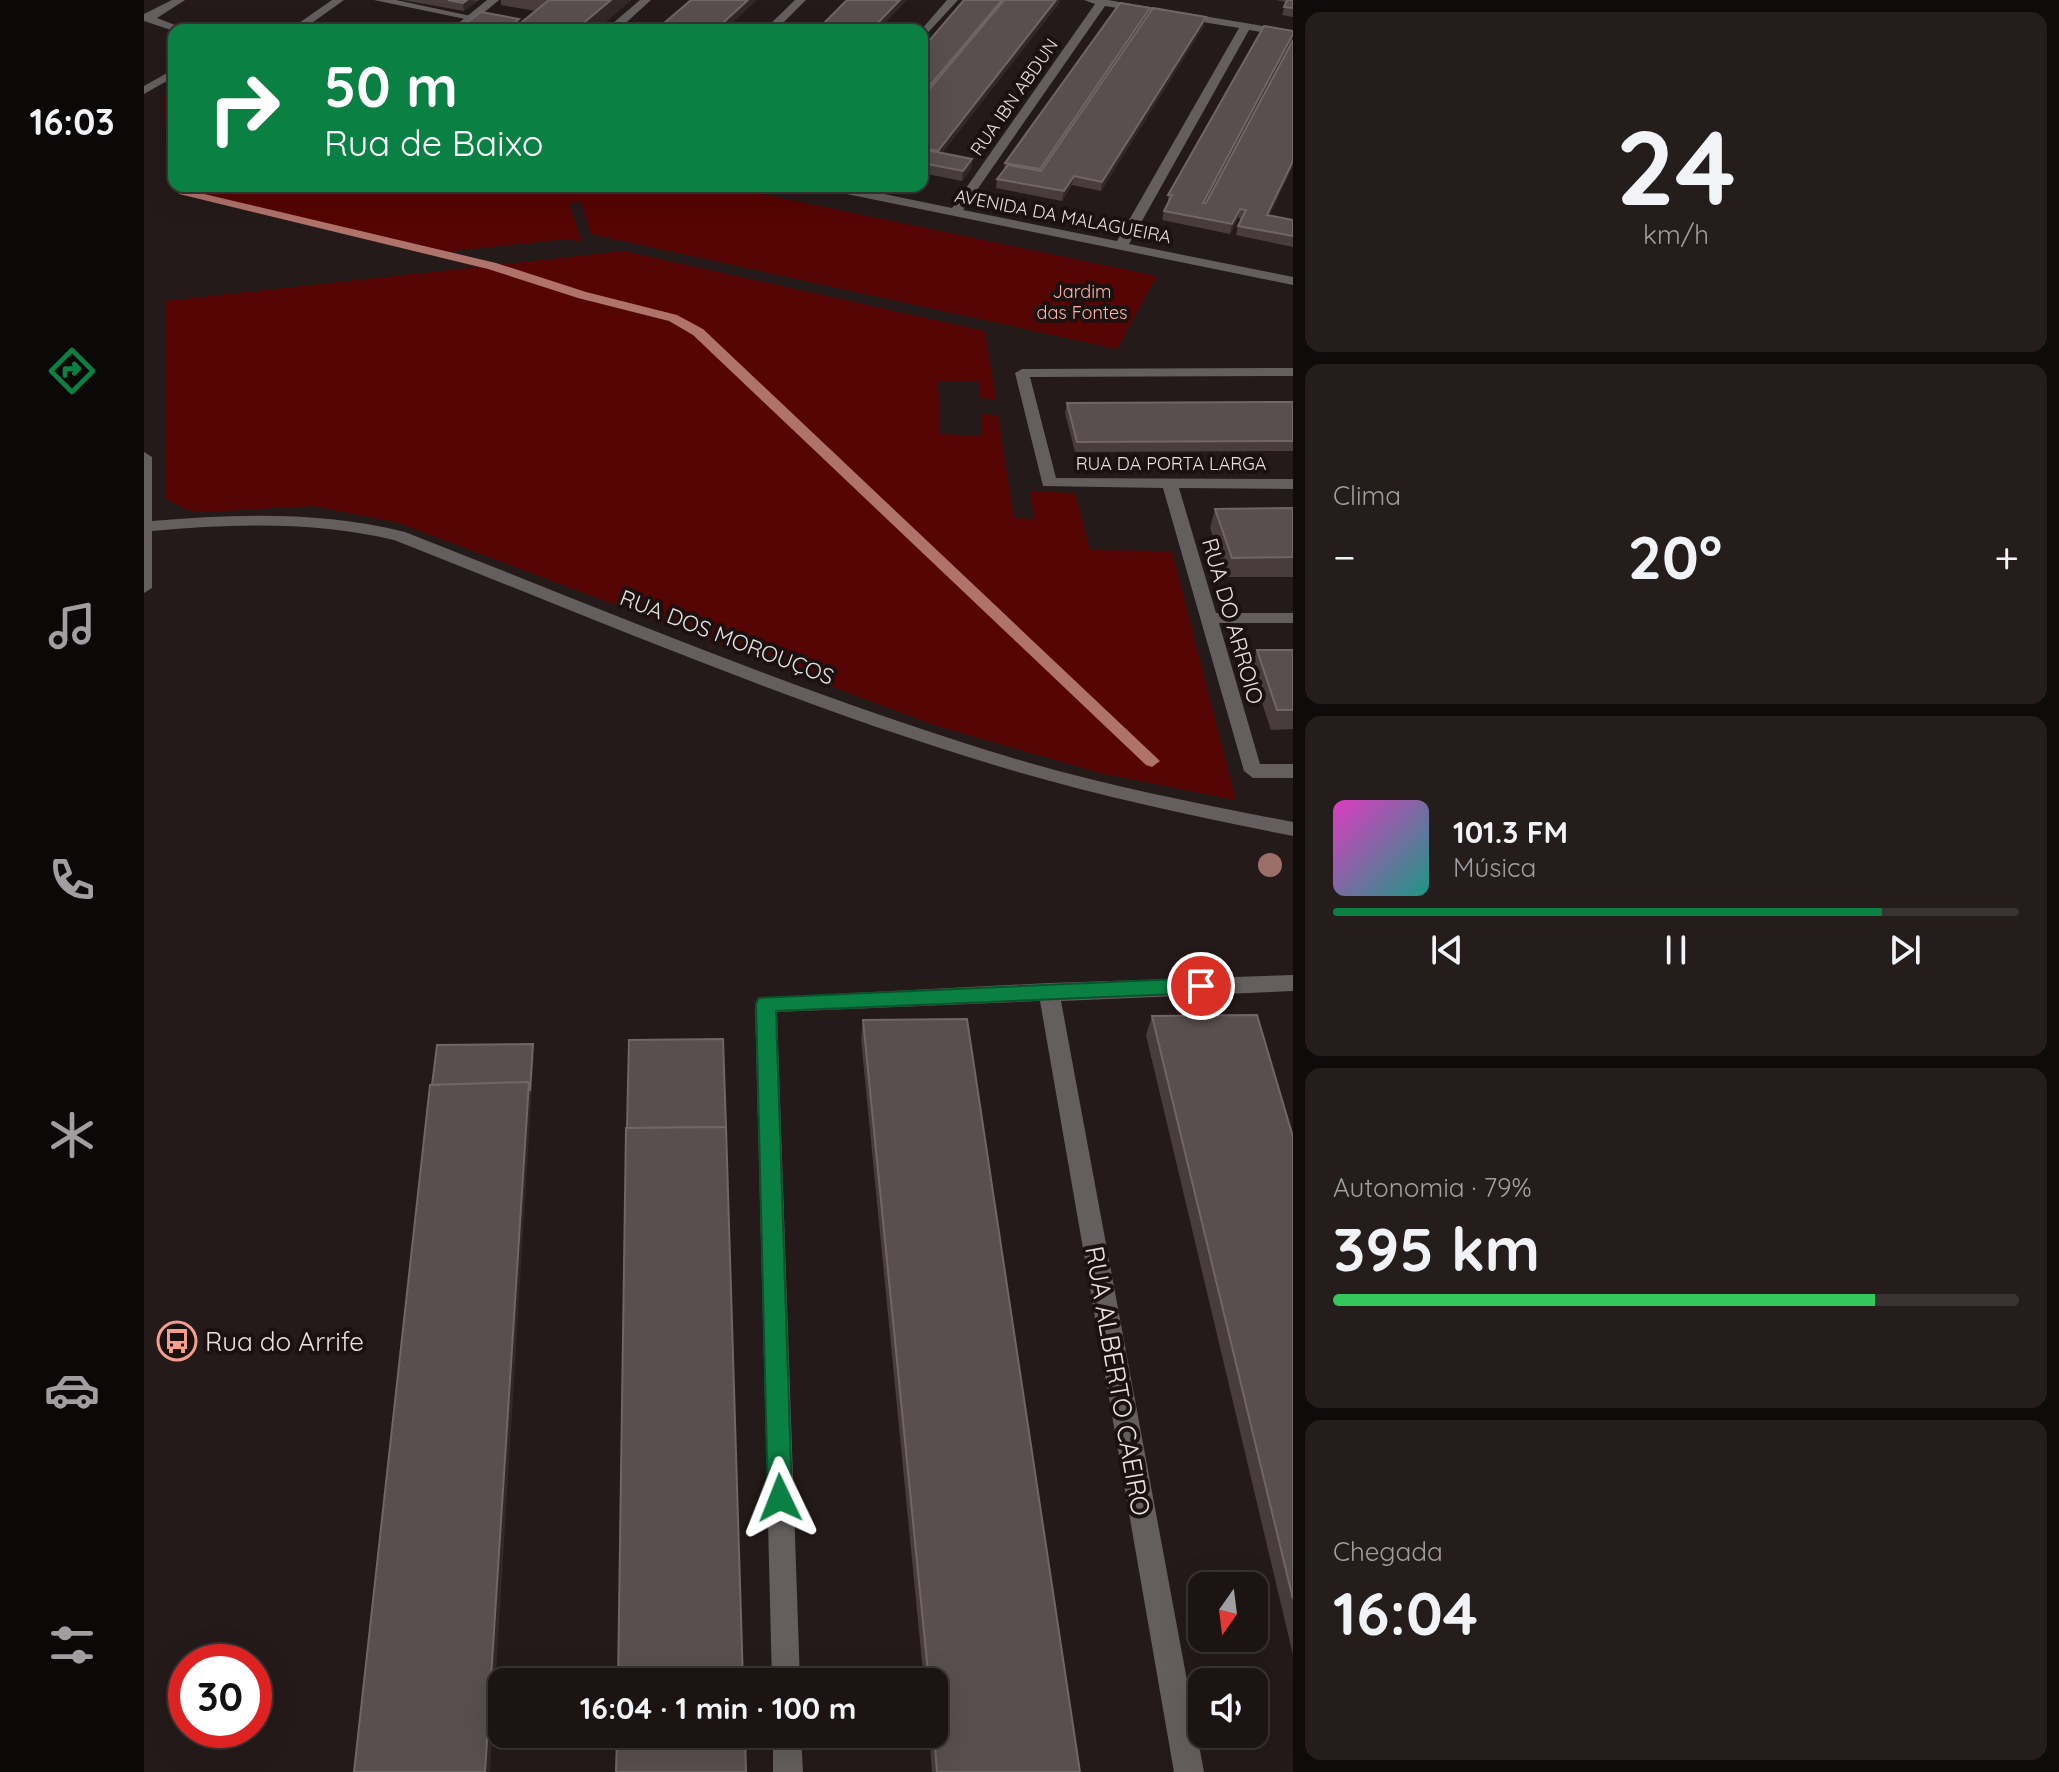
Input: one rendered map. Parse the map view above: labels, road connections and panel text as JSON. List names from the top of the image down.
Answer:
{
  "streets": {
    "street": [
      "RUA IBN ABDUN",
      "AVENIDA DA MALAGUEIRA",
      "RUA DA PORTA LARGA",
      "RUA DO ARROIO",
      "RUA DOS MOROUÇOS",
      "RUA ALBERTO CAEIRO"
    ]
  },
  "crossings": [
    ["RUA IBN ABDUN", "AVENIDA DA MALAGUEIRA"],
    ["RUA DA PORTA LARGA", "RUA DO ARROIO"]
  ],
  "parks": ["Jardim das Fontes"],
  "places": {
    "bus stop": ["Rua do Arrife"]
  },
  "north": "bottom",
  "page": {
    "tabs": "16:03",
    "tile": [
      ["24", "km/h"],
      "Clima",
      ["Autonomia · 79%", "395 km"],
      ["Chegada", "16:04"]
    ],
    "turn": ["50 m", "Rua de Baixo"],
    "heat": ["−", "20°", "+"],
    "song": ["101.3 FM", "Música"],
    "limit": "30",
    "trip": "16:04 · 1 min · 100 m"
  }
}
